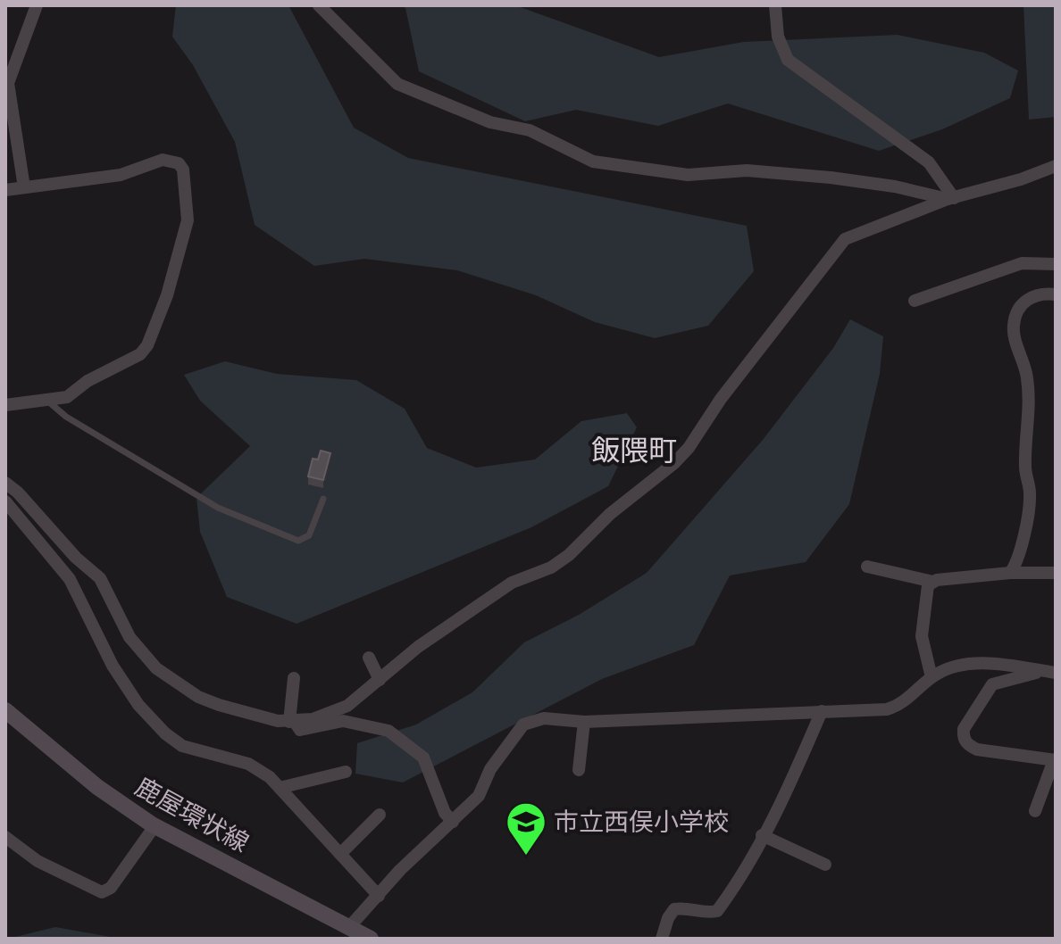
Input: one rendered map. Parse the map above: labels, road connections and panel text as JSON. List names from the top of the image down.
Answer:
{
  "streets": {
    "main road": ["鹿屋環状線"]
  },
  "districts": ["飯隈町"],
  "places": {
    "school or university": ["市立西俣小学校"]
  }
}
